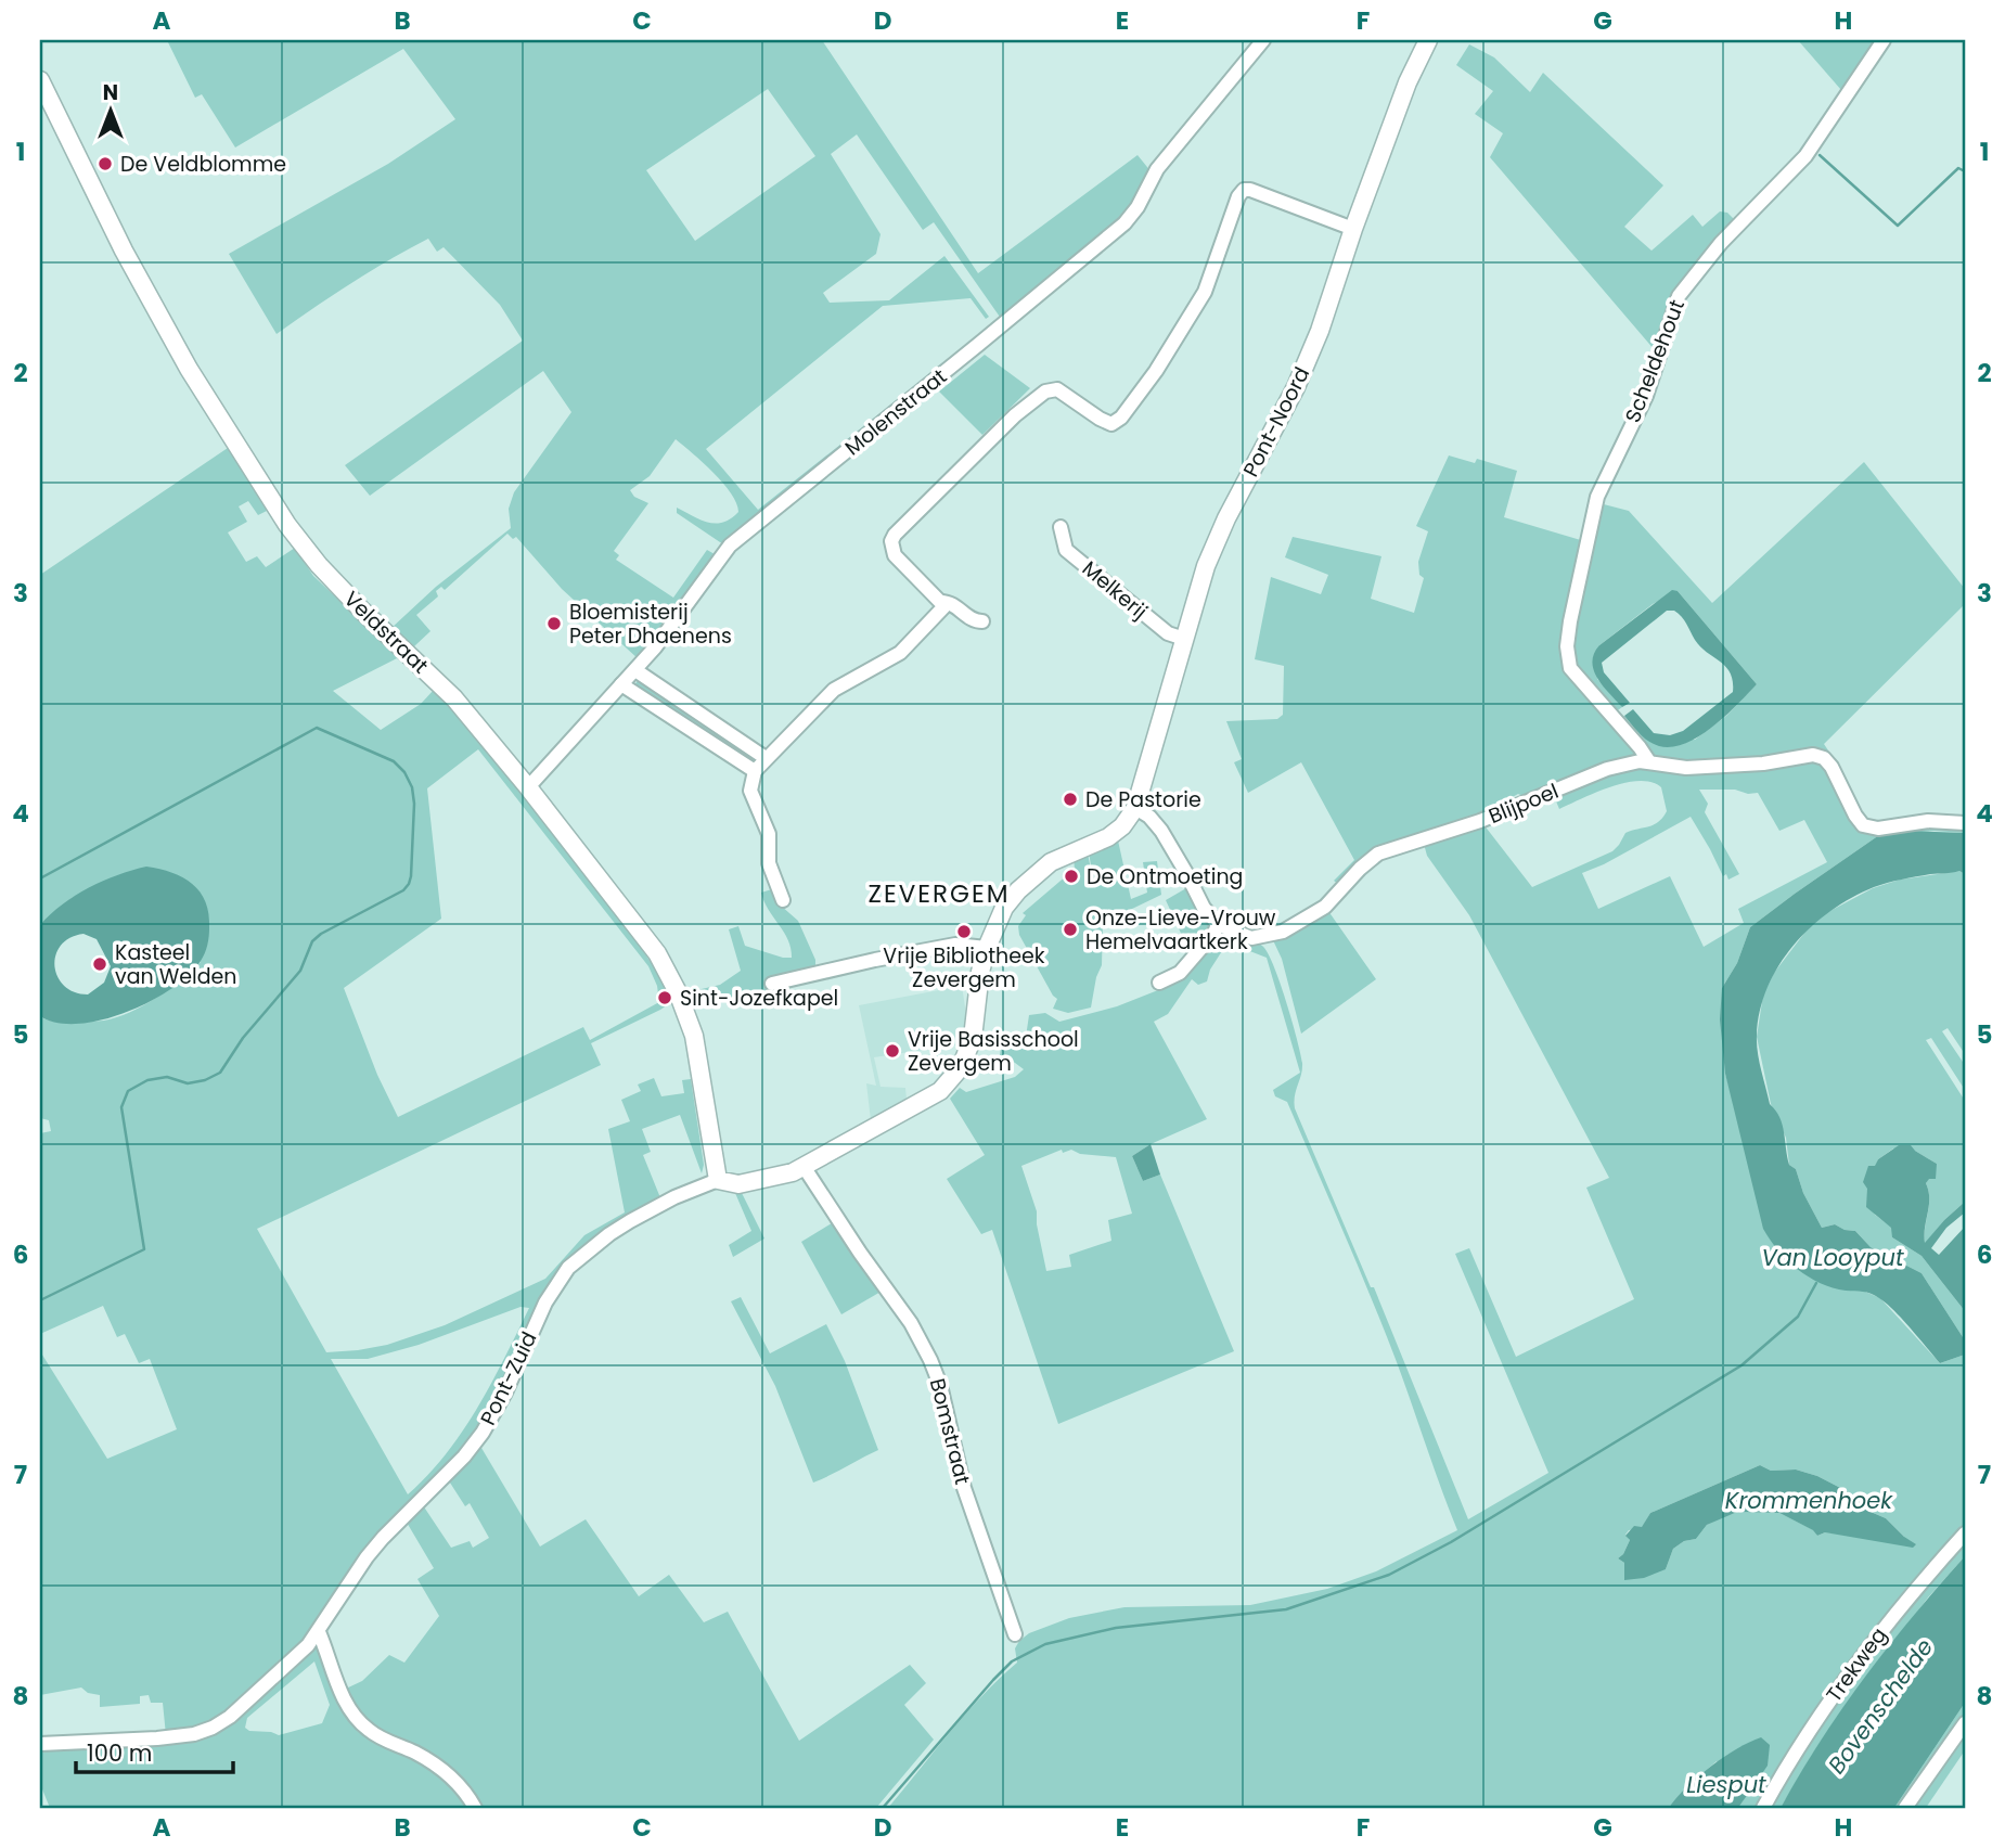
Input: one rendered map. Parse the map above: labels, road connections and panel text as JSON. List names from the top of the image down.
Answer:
{
  "streets": {
    "street": [
      "Scheldehout",
      "Molenstraat",
      "Pont-Noord",
      "Melkerij",
      "Veldstraat",
      "Blijpoel",
      "Pont-Zuid",
      "Bomstraat",
      "Trekweg"
    ]
  },
  "crossings": [
    ["Scheldehout", "Blijpoel"],
    ["Molenstraat", "Veldstraat"],
    ["Pont-Noord", "Melkerij"],
    ["Veldstraat", "Pont-Zuid"],
    ["Pont-Zuid", "Bomstraat"]
  ],
  "districts": ["ZEVERGEM"],
  "water": [
    "Van Looyput",
    "Krommenhoek",
    "Bovenschelde",
    "Liesput"
  ],
  "places": [
    "De Veldblomme",
    "Bloemisterij Peter Dhaenens",
    "De Pastorie",
    "De Ontmoeting",
    "Onze-Lieve-Vrouw Hemelvaartkerk",
    "Vrije Bibliotheek Zevergem",
    "Kasteel van Welden",
    "Sint-Jozefkapel",
    "Vrije Basisschool Zevergem"
  ],
  "scale_bar": "100 m",
  "north": "top",
  "grid": {
    "columns": [
      "A",
      "B",
      "C",
      "D",
      "E",
      "F",
      "G",
      "H"
    ],
    "rows": [
      "1",
      "2",
      "3",
      "4",
      "5",
      "6",
      "7",
      "8"
    ]
  }
}
